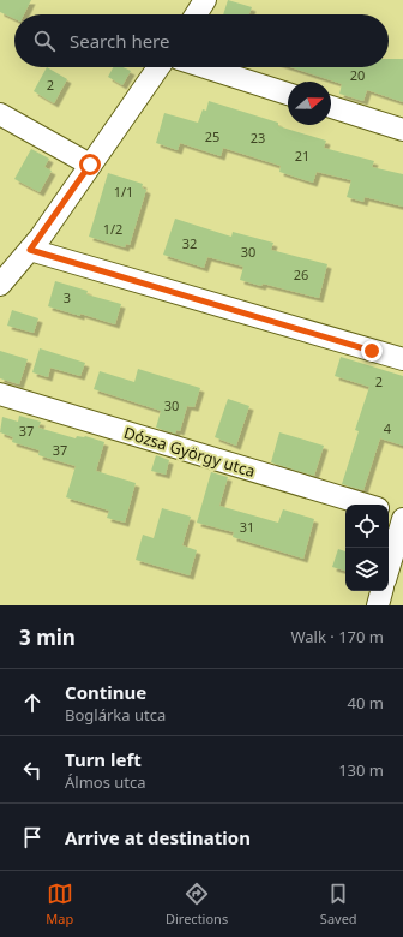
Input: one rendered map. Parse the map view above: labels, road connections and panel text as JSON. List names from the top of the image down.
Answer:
{
  "streets": {
    "street": ["Dózsa György utca"]
  },
  "house_numbers": [
    "20",
    "2",
    "25",
    "23",
    "21",
    "1/1",
    "1/2",
    "32",
    "30",
    "26",
    "3",
    "2",
    "30",
    "4",
    "37",
    "37",
    "31"
  ],
  "north": "right",
  "page": {
    "search": "Search here",
    "heading": ["3 min", "Walk · 170 m"],
    "list": [
      ["Continue", "Boglárka utca", "40 m"],
      ["Turn left", "Álmos utca", "130 m"],
      "Arrive at destination"
    ],
    "nav": ["Map", "Directions", "Saved"]
  }
}
